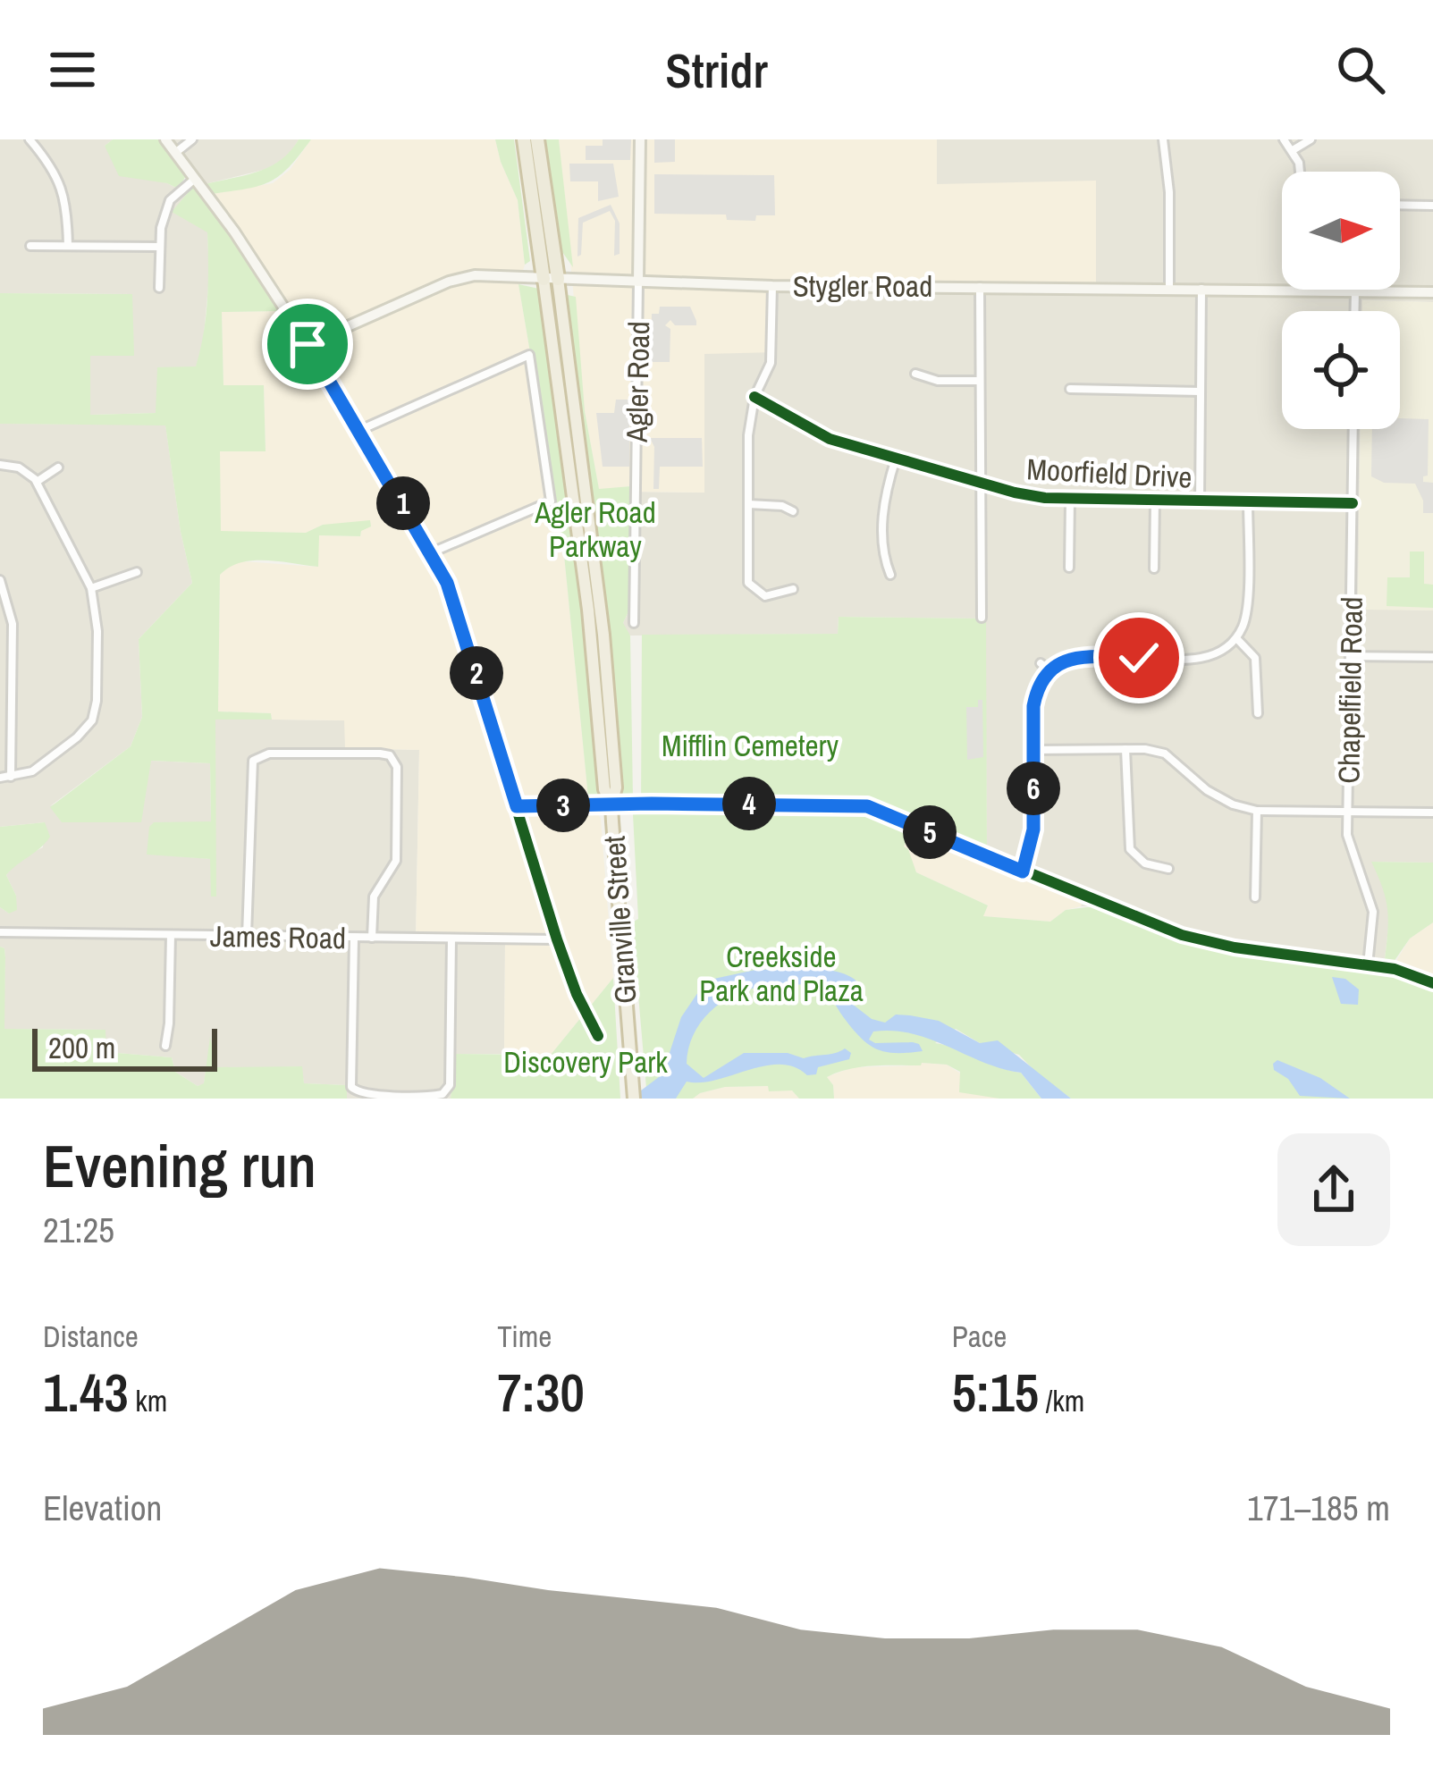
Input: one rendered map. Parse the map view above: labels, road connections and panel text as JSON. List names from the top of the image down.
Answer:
{
  "streets": {
    "highway": ["Granville Street"],
    "main road": ["Stygler Road", "Agler Road"],
    "street": ["Moorfield Drive", "Chapelfield Road", "James Road"]
  },
  "crossings": [
    ["Stygler Road", "Agler Road"],
    ["Stygler Road", "Granville Street"],
    ["Moorfield Drive", "Chapelfield Road"]
  ],
  "parks": [
    "Agler Road Parkway",
    "Mifflin Cemetery",
    "Creekside Park and Plaza",
    "Discovery Park"
  ],
  "scale_bar": "200 m",
  "north": "right",
  "page": {
    "header": "Stridr",
    "pins": [
      "1",
      "2",
      "6",
      "4",
      "3",
      "5"
    ],
    "scale": "200 m",
    "heading": ["Evening run", "21:25"],
    "stats": [
      ["Distance", "1.43 km"],
      ["Time", "7:30"],
      ["Pace", "5:15 /km"]
    ],
    "chart": ["Elevation", "171–185 m"]
  }
}
